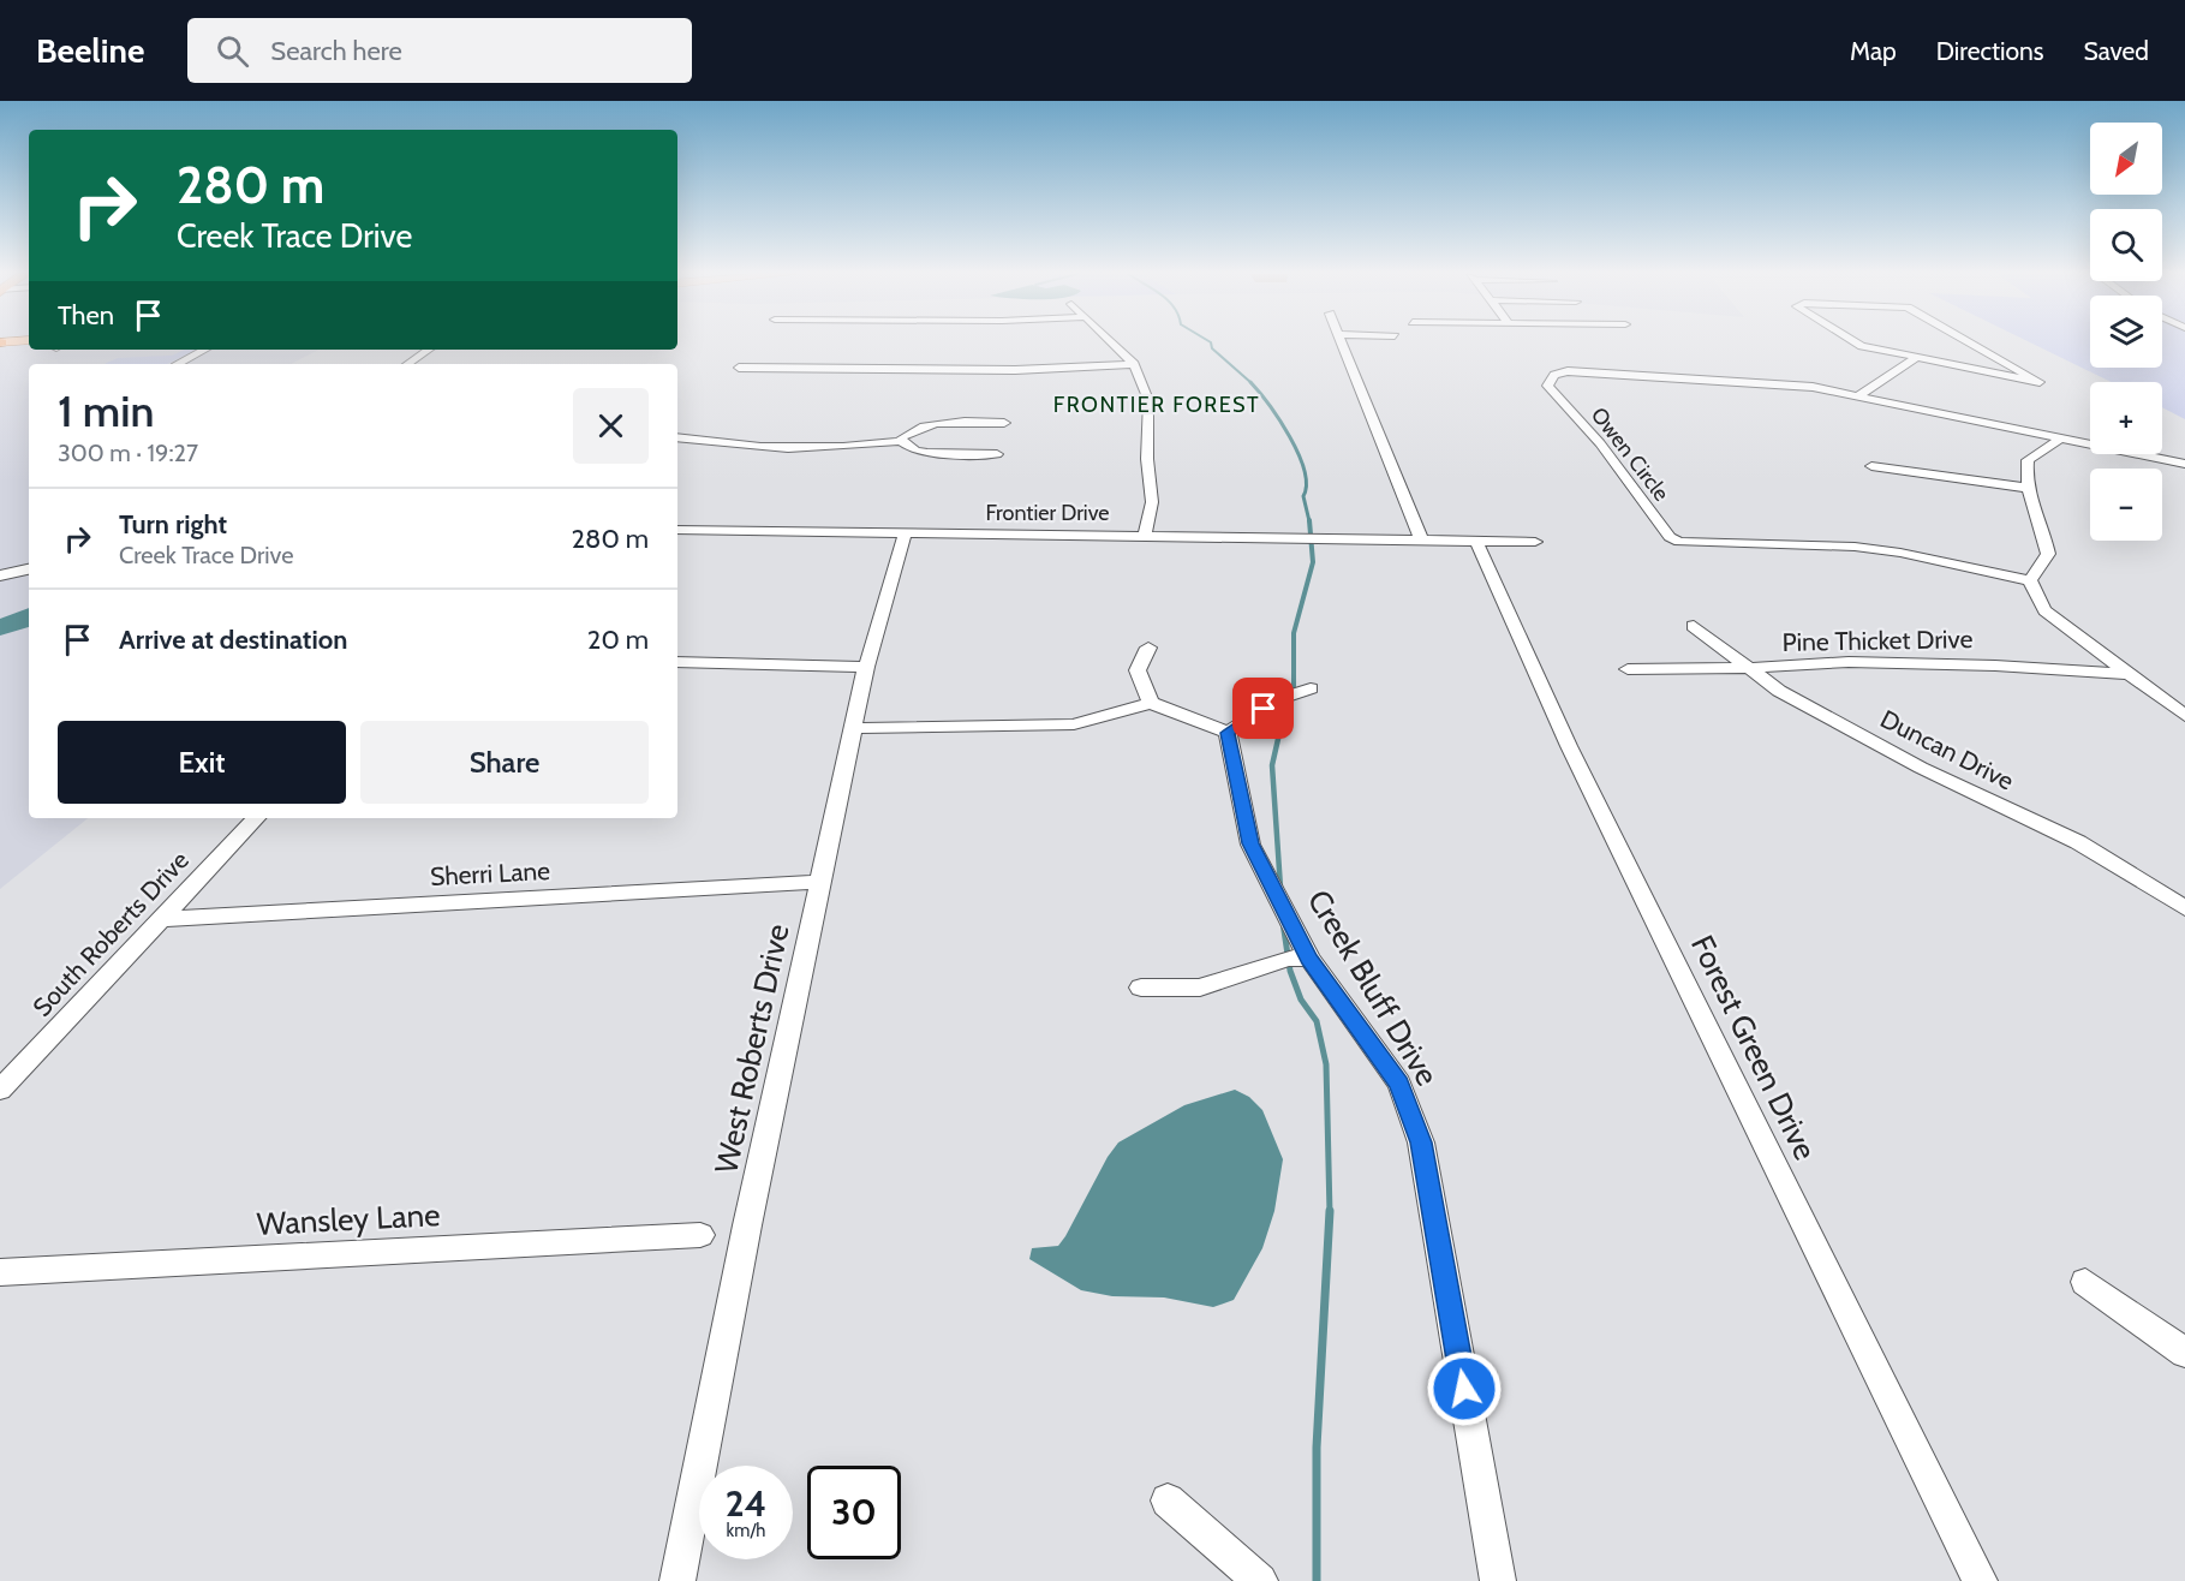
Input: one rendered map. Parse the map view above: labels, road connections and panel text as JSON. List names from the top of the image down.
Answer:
{
  "streets": {
    "street": [
      "Owen Circle",
      "Frontier Drive",
      "Pine Thicket Drive",
      "Duncan Drive",
      "Sherri Lane",
      "South Roberts Drive",
      "Creek Bluff Drive",
      "Forest Green Drive",
      "West Roberts Drive",
      "Wansley Lane"
    ]
  },
  "crossings": [
    ["Frontier Drive", "Forest Green Drive"],
    ["Frontier Drive", "West Roberts Drive"],
    ["Pine Thicket Drive", "Duncan Drive"],
    ["Sherri Lane", "South Roberts Drive"],
    ["Sherri Lane", "West Roberts Drive"]
  ],
  "districts": ["FRONTIER FOREST"],
  "north": "bottom left",
  "page": {
    "header": "Beeline",
    "search": "Search here",
    "nav": ["Map", "Directions", "Saved"],
    "map_buttons": ["+", "−"],
    "turn": ["280 m", "Creek Trace Drive"],
    "then": "Then",
    "heading": ["1 min", "300 m · 19:27"],
    "list": [
      {
        "name": "Turn right",
        "note": "Creek Trace Drive",
        "value": "280 m"
      },
      {
        "name": "Arrive at destination",
        "value": "20 m"
      }
    ],
    "buttons": ["Exit", "Share"],
    "speed": "24 km/h",
    "limit": "30"
  }
}
